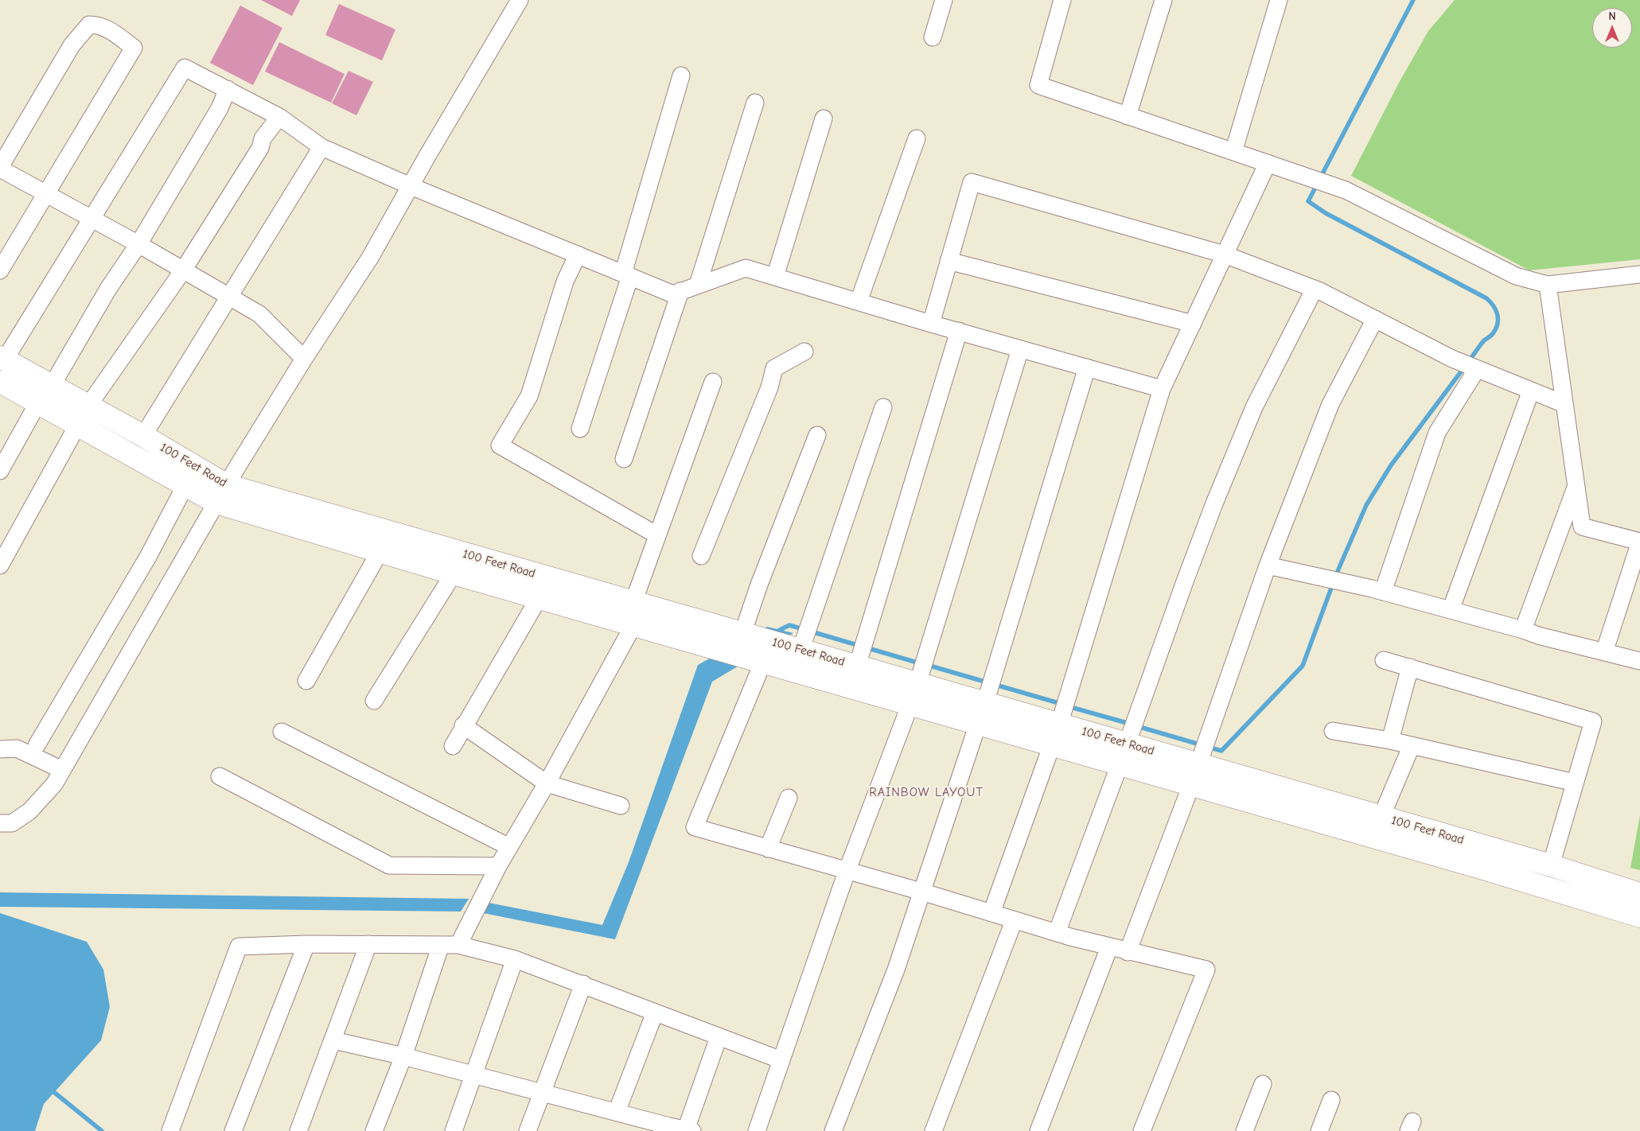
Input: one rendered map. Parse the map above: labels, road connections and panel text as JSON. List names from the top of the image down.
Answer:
{
  "streets": {
    "main road": ["100 Feet Road"]
  },
  "districts": ["RAINBOW LAYOUT"],
  "north": "top"
}
